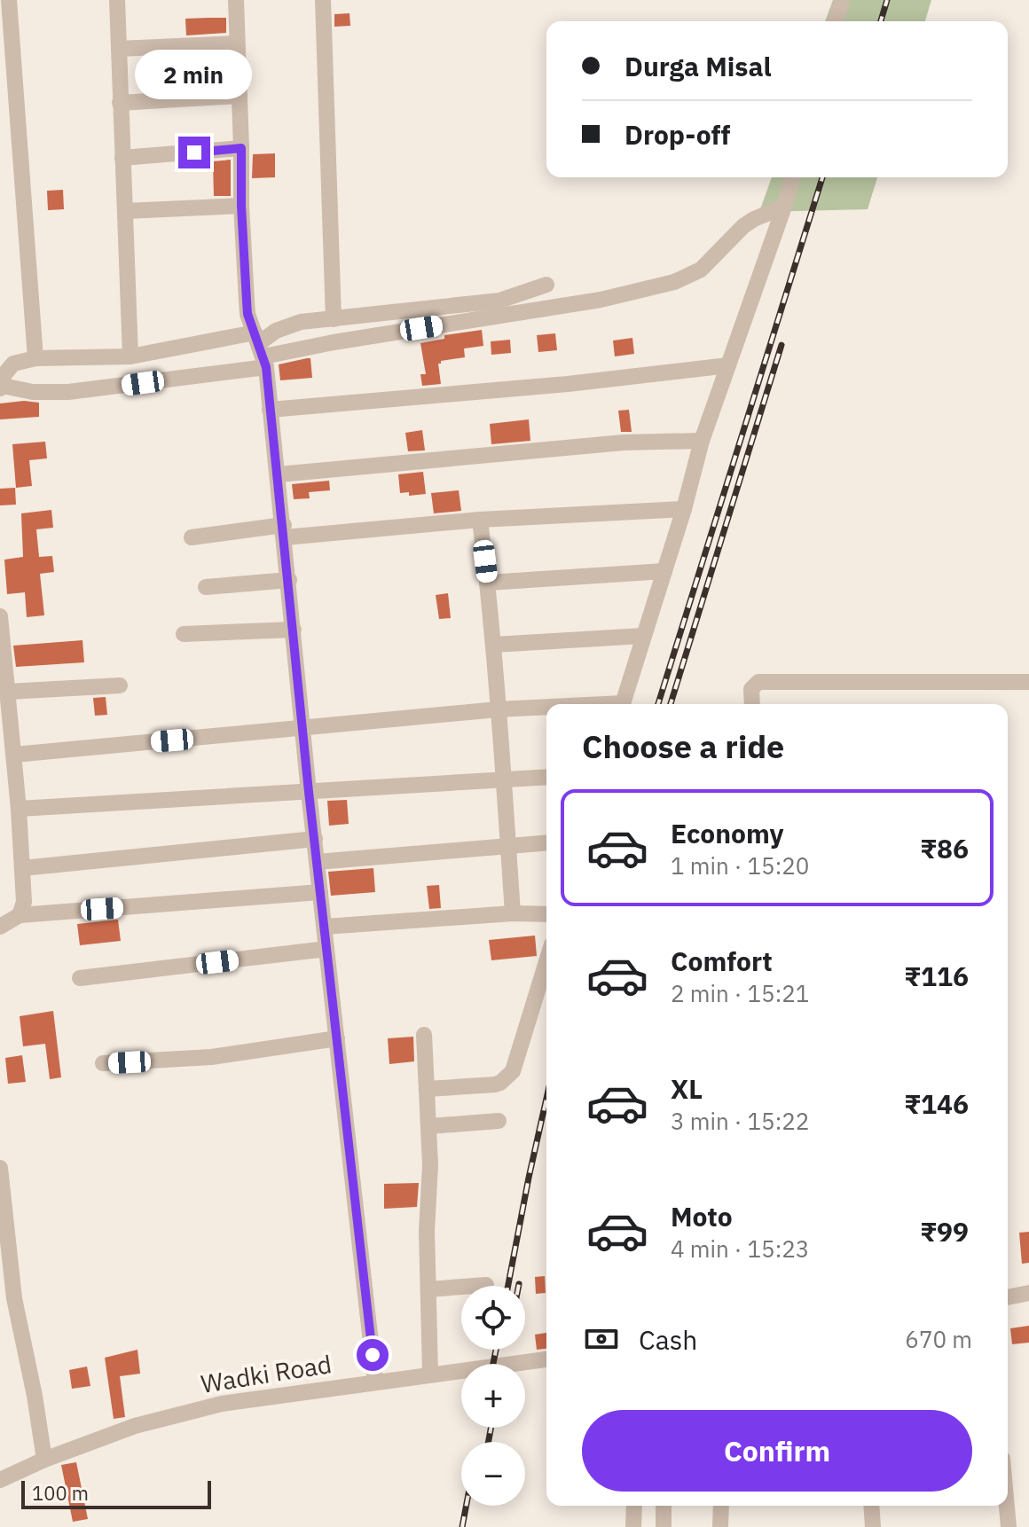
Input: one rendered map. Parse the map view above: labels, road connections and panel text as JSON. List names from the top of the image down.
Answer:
{
  "streets": {
    "street": ["Wadki Road"]
  },
  "scale_bar": "100 m",
  "page": {
    "banner": ["Durga Misal", "Drop-off"],
    "bubble": "2 min",
    "heading": "Choose a ride",
    "list": [
      {
        "name": "Economy",
        "note": "1 min · 15:20",
        "value": "₹86"
      },
      {
        "name": "Comfort",
        "note": "2 min · 15:21",
        "value": "₹116"
      },
      {
        "name": "XL",
        "note": "3 min · 15:22",
        "value": "₹146"
      },
      {
        "name": "Moto",
        "note": "4 min · 15:23",
        "value": "₹99"
      }
    ],
    "map_buttons": ["+", "−"],
    "pay": ["Cash", "670 m"],
    "buttons": "Confirm",
    "scale": "100 m"
  }
}
